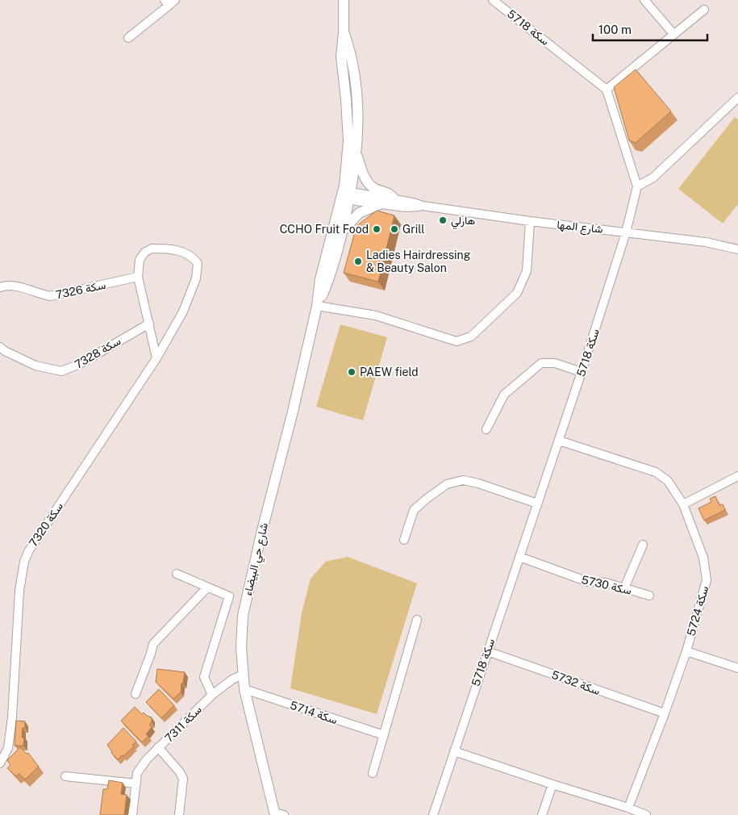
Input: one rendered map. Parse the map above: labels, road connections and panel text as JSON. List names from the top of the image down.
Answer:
{
  "streets": {
    "main road": ["شارع حي البيضاء"],
    "street": [
      "سكة 5718",
      "شارع المها",
      "سكة 7326",
      "سكة 7328",
      "سكة 7320",
      "سكة 5730",
      "سكة 5724",
      "سكة 5732",
      "سكة 5714",
      "سكة 7311"
    ]
  },
  "crossings": [
    ["سكة 5718", "شارع المها"],
    ["سكة 5718", "سكة 5730"],
    ["سكة 5718", "سكة 5724"],
    ["سكة 5718", "سكة 5732"],
    ["سكة 7326", "سكة 7320"],
    ["سكة 7328", "سكة 7320"],
    ["شارع حي البيضاء", "سكة 5714"],
    ["شارع حي البيضاء", "سكة 7311"],
    ["سكة 5724", "سكة 5732"]
  ],
  "places": [
    "هارلي",
    "CCHO Fruit Food",
    "Grill",
    "Ladies Hairdressing & Beauty Salon",
    "PAEW field"
  ],
  "scale_bar": "100 m"
}
